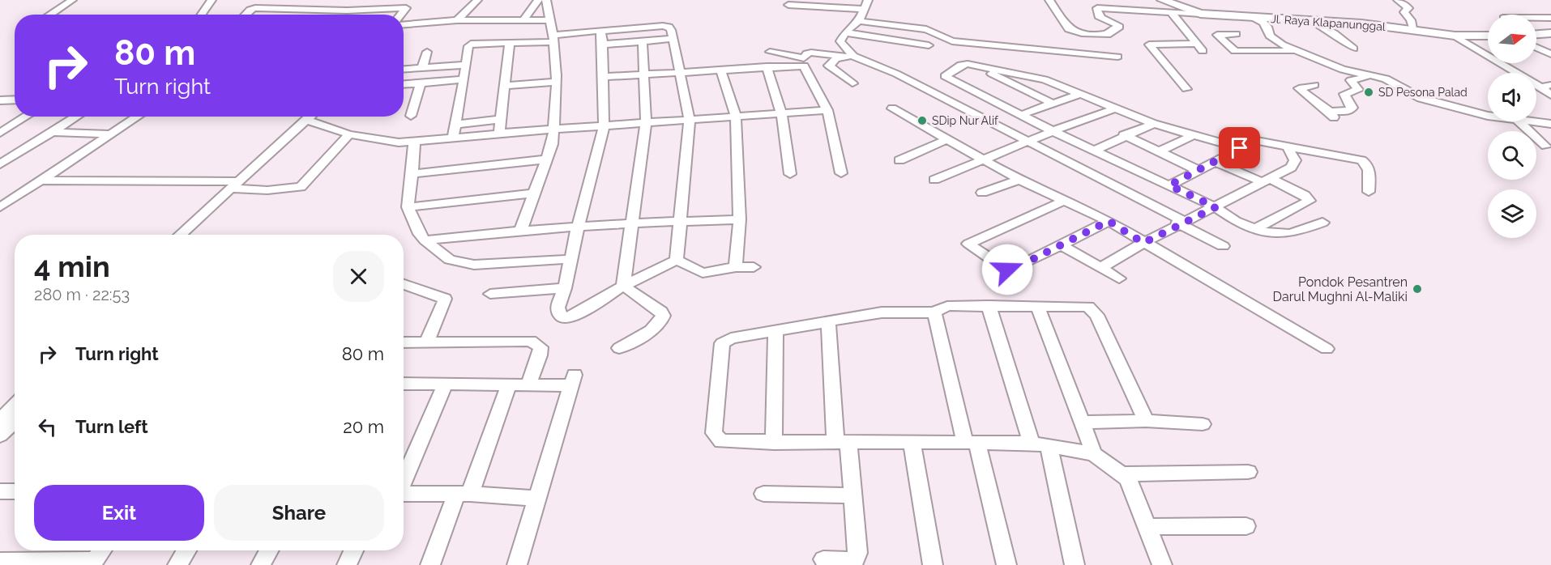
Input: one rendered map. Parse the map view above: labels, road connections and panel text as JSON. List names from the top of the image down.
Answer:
{
  "streets": {
    "street": ["Jl. Raya Klapanunggal"]
  },
  "places": ["SD Pesona Palad", "SDip Nur Alif", "Pondok Pesantren Darul Mughni Al-Maliki"],
  "north": "right",
  "page": {
    "turn": ["80 m", "Turn right"],
    "heading": ["4 min", "280 m · 22:53"],
    "list": [
      {
        "name": "Turn right",
        "value": "80 m"
      },
      {
        "name": "Turn left",
        "value": "20 m"
      }
    ],
    "buttons": ["Exit", "Share"]
  }
}
